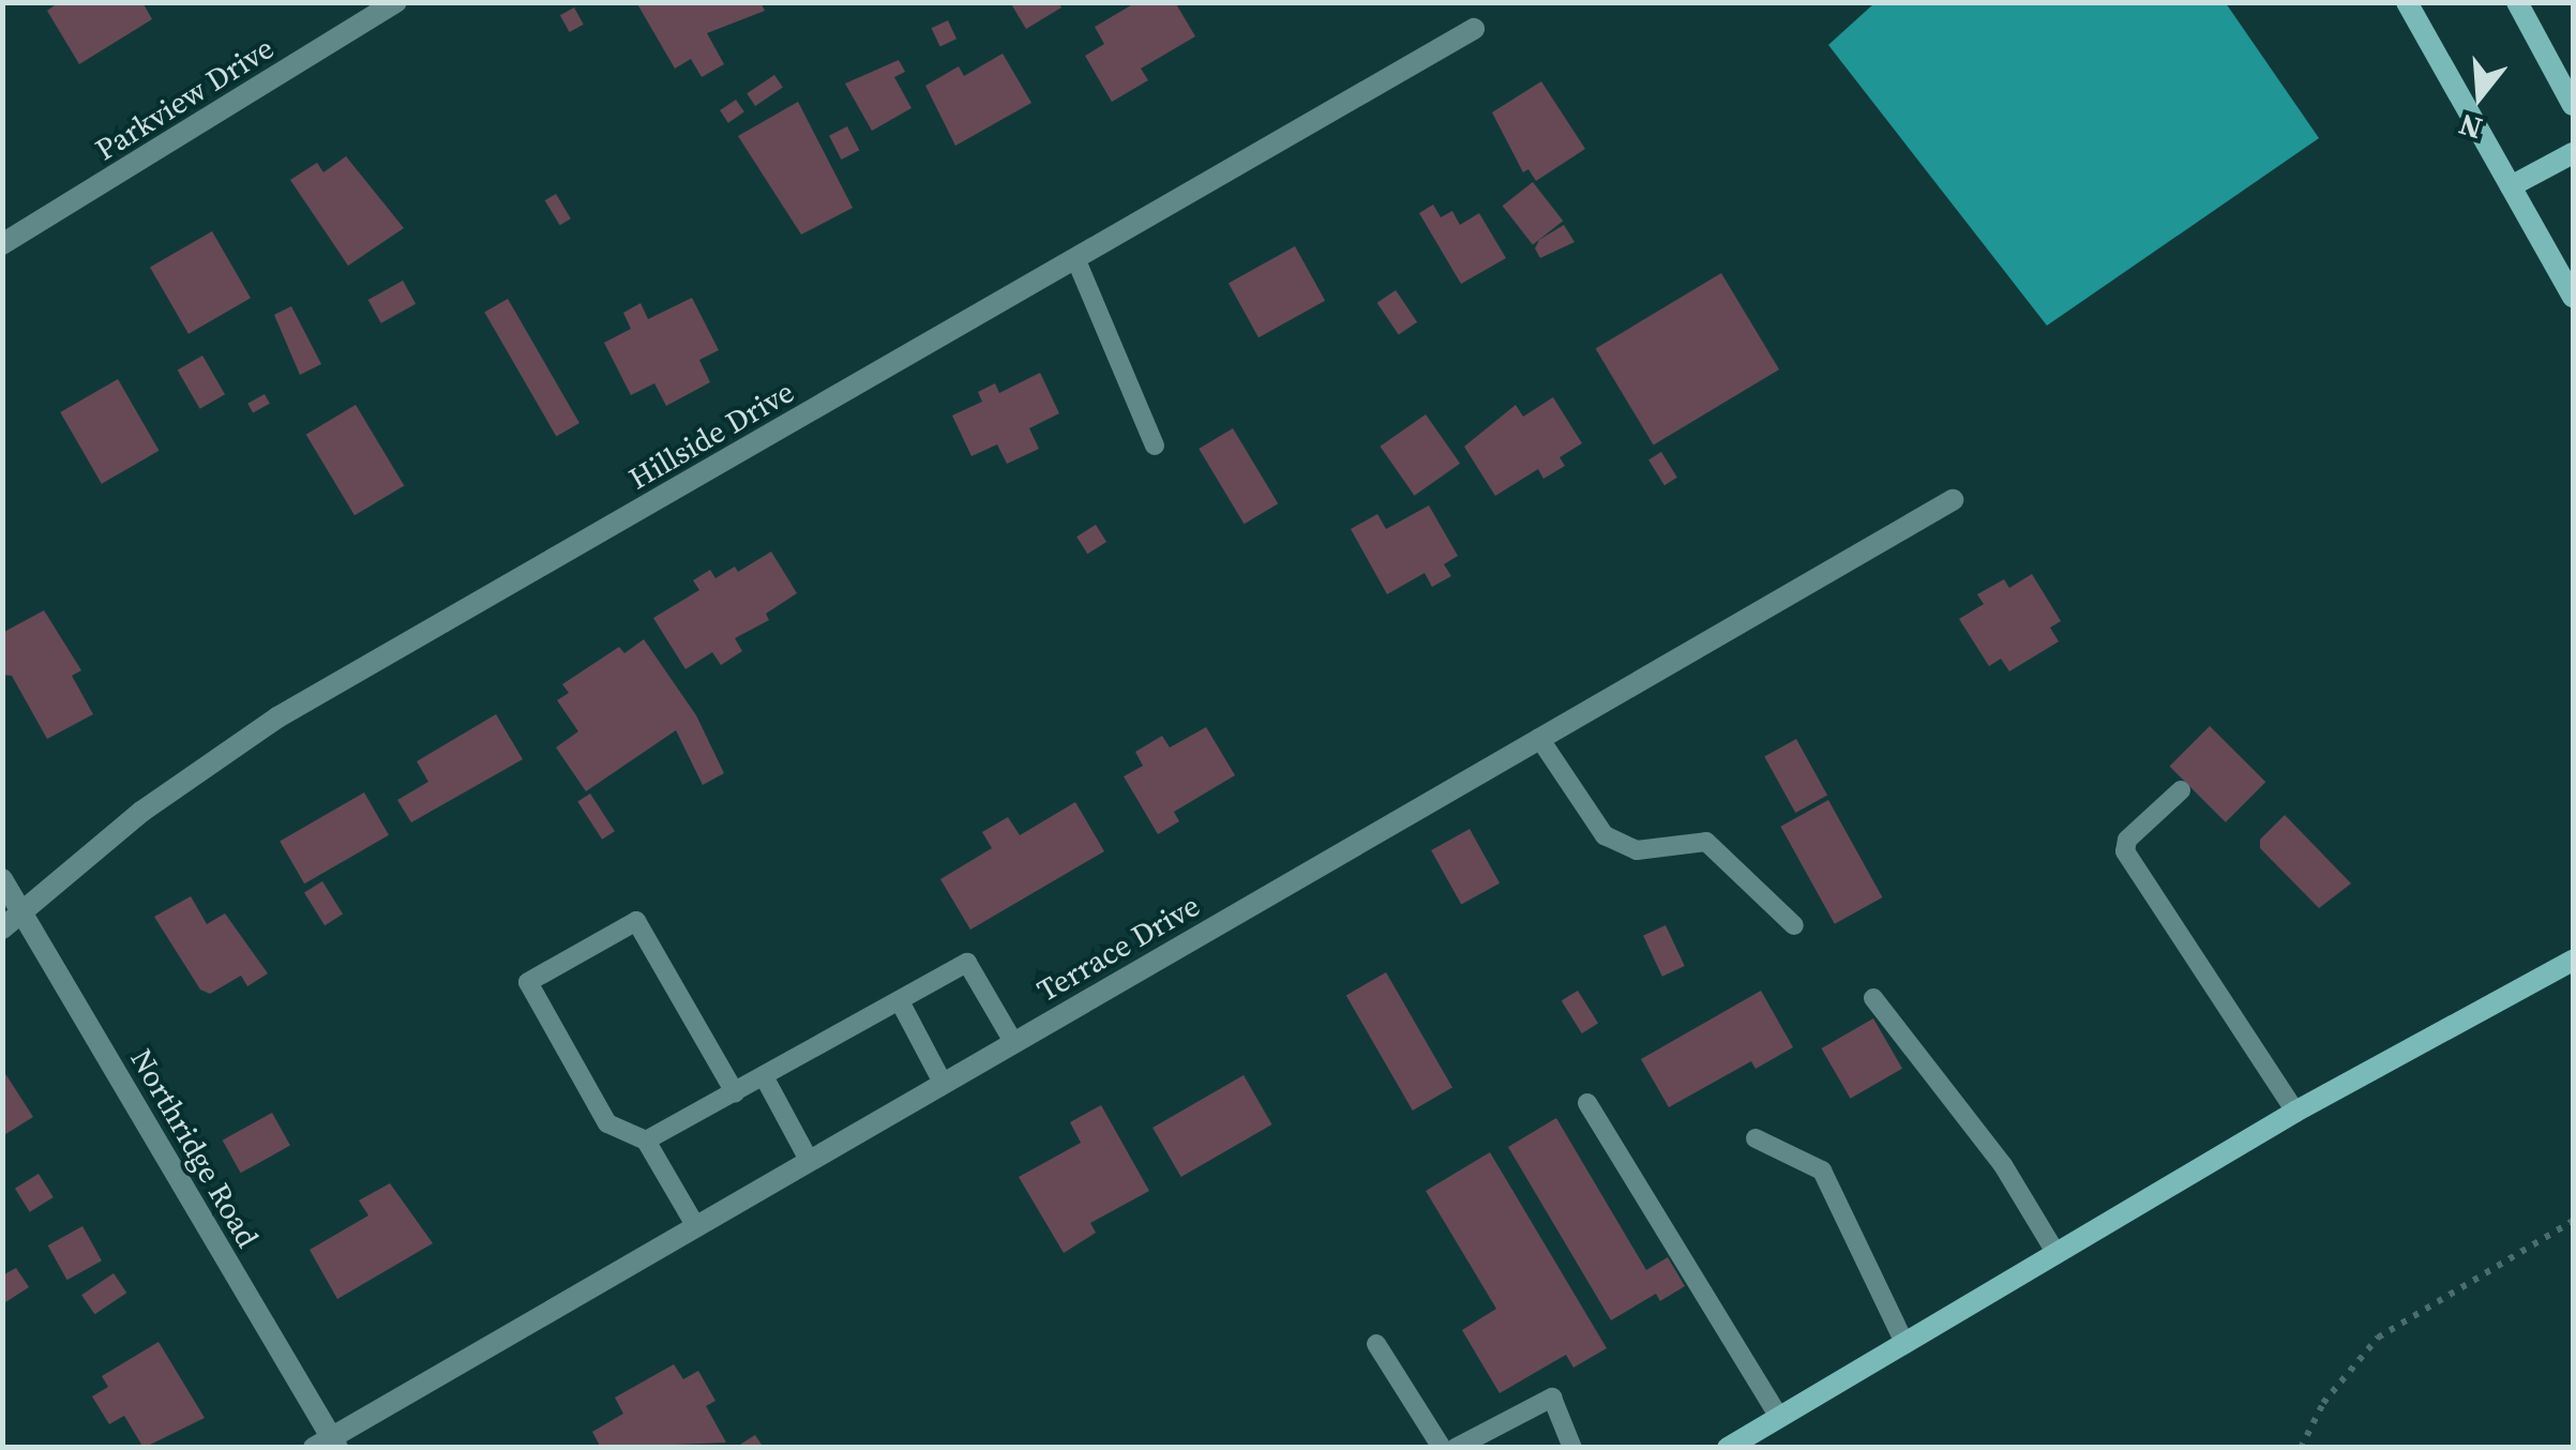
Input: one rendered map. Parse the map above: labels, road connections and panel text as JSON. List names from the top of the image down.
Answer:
{
  "streets": {
    "street": [
      "Parkview Drive",
      "Hillside Drive",
      "Terrace Drive",
      "Northridge Road"
    ]
  },
  "crossings": [
    ["Hillside Drive", "Northridge Road"],
    ["Terrace Drive", "Northridge Road"]
  ],
  "north": "bottom"
}
